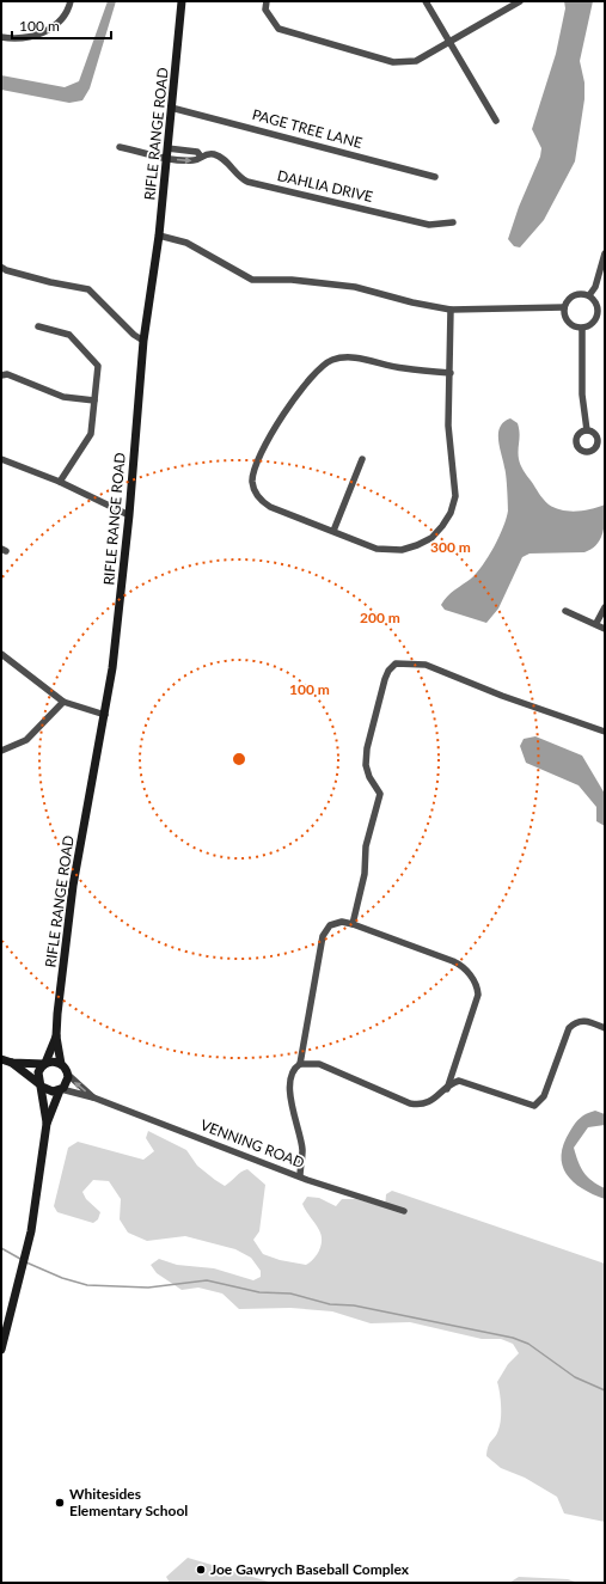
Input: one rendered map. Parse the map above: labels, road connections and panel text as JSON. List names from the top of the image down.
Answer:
{
  "streets": {
    "main road": ["RIFLE RANGE ROAD"],
    "street": ["PAGE TREE LANE", "DAHLIA DRIVE", "VENNING ROAD"]
  },
  "crossings": [
    ["PAGE TREE LANE", "RIFLE RANGE ROAD"],
    ["RIFLE RANGE ROAD", "DAHLIA DRIVE"],
    ["RIFLE RANGE ROAD", "VENNING ROAD"]
  ],
  "places": ["Whitesides Elementary School", "Joe Gawrych Baseball Complex"],
  "scale_bar": "100 m",
  "rings": ["300 m", "200 m", "100 m"]
}
